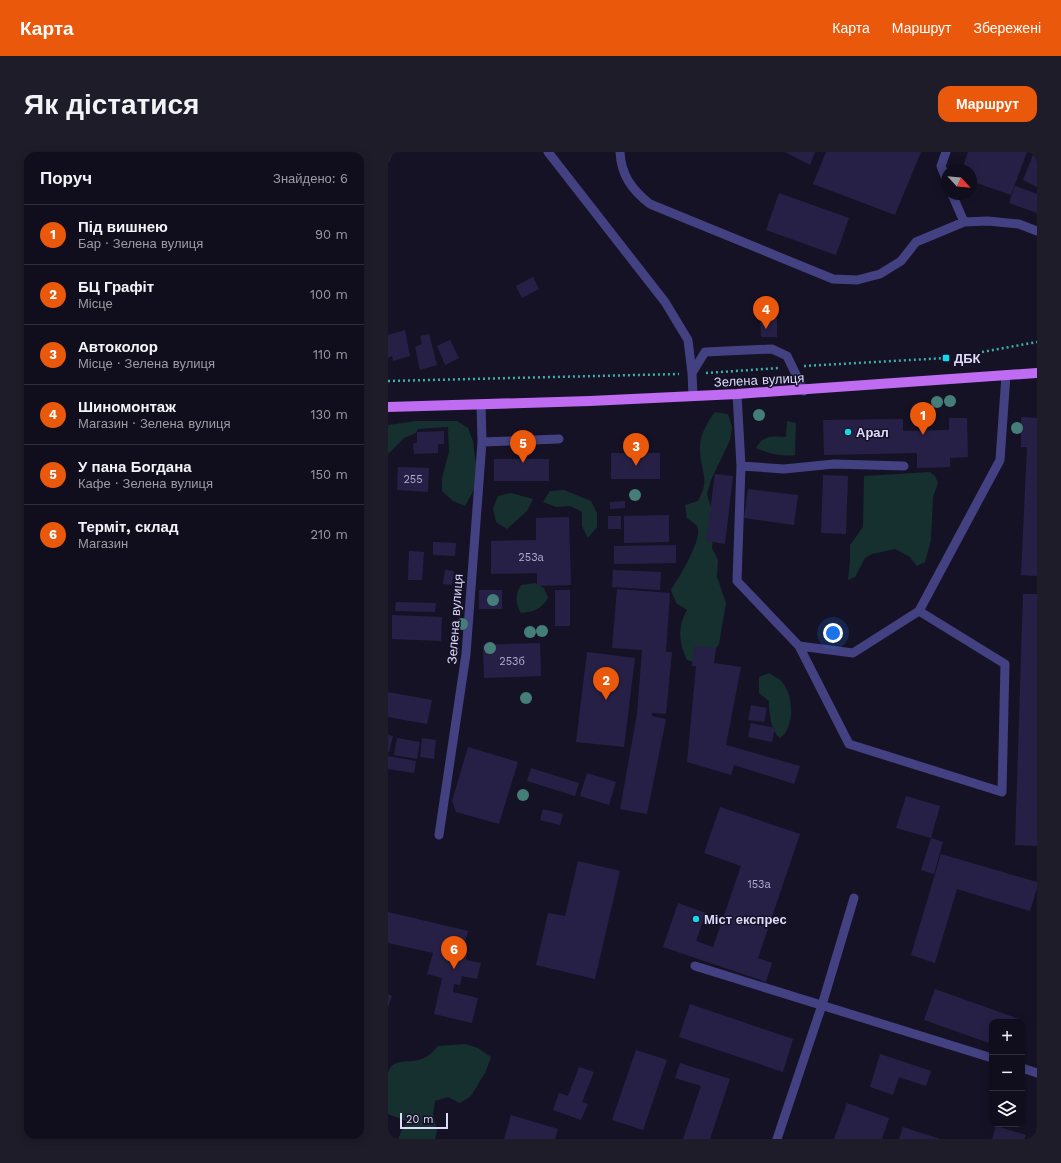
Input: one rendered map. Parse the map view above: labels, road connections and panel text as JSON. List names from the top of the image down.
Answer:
{
  "streets": {
    "main road": ["Зелена вулиця"]
  },
  "places": {
    "transit": ["ДБК"],
    "other": ["Арал", "Міст експрес"]
  },
  "house_numbers": [
    "255",
    "253а",
    "253б",
    "153а"
  ],
  "scale_bar": "20 m",
  "north": "bottom right",
  "page": {
    "header": "Карта",
    "nav": ["Карта", "Маршрут", "Збережені"],
    "buttons": "Маршрут",
    "title": "Як дістатися",
    "heading": ["Поруч", "Знайдено: 6"],
    "list": [
      {
        "mark": "1",
        "name": "Під вишнею",
        "note": "Бар · Зелена вулиця",
        "value": "90 m"
      },
      {
        "mark": "2",
        "name": "БЦ Графіт",
        "note": "Місце",
        "value": "100 m"
      },
      {
        "mark": "3",
        "name": "Автоколор",
        "note": "Місце · Зелена вулиця",
        "value": "110 m"
      },
      {
        "mark": "4",
        "name": "Шиномонтаж",
        "note": "Магазин · Зелена вулиця",
        "value": "130 m"
      },
      {
        "mark": "5",
        "name": "У пана Богдана",
        "note": "Кафе · Зелена вулиця",
        "value": "150 m"
      },
      {
        "mark": "6",
        "name": "Терміт, склад",
        "note": "Магазин",
        "value": "210 m"
      }
    ],
    "pins": [
      "4",
      "1",
      "5",
      "3",
      "2",
      "6"
    ],
    "map_buttons": ["+", "−"],
    "scale": "20 m"
  }
}
